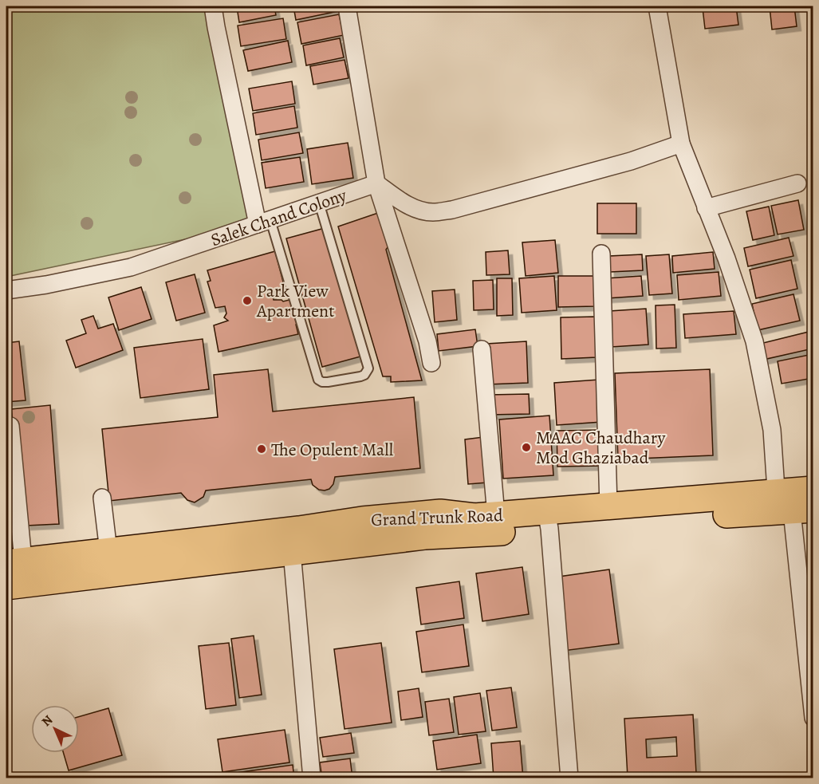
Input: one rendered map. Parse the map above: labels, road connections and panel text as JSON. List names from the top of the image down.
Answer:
{
  "streets": {
    "highway": ["Grand Trunk Road"],
    "street": ["Salek Chand Colony"]
  },
  "places": ["Park View Apartment", "MAAC Chaudhary Mod Ghaziabad", "The Opulent Mall"],
  "north": "top left"
}
